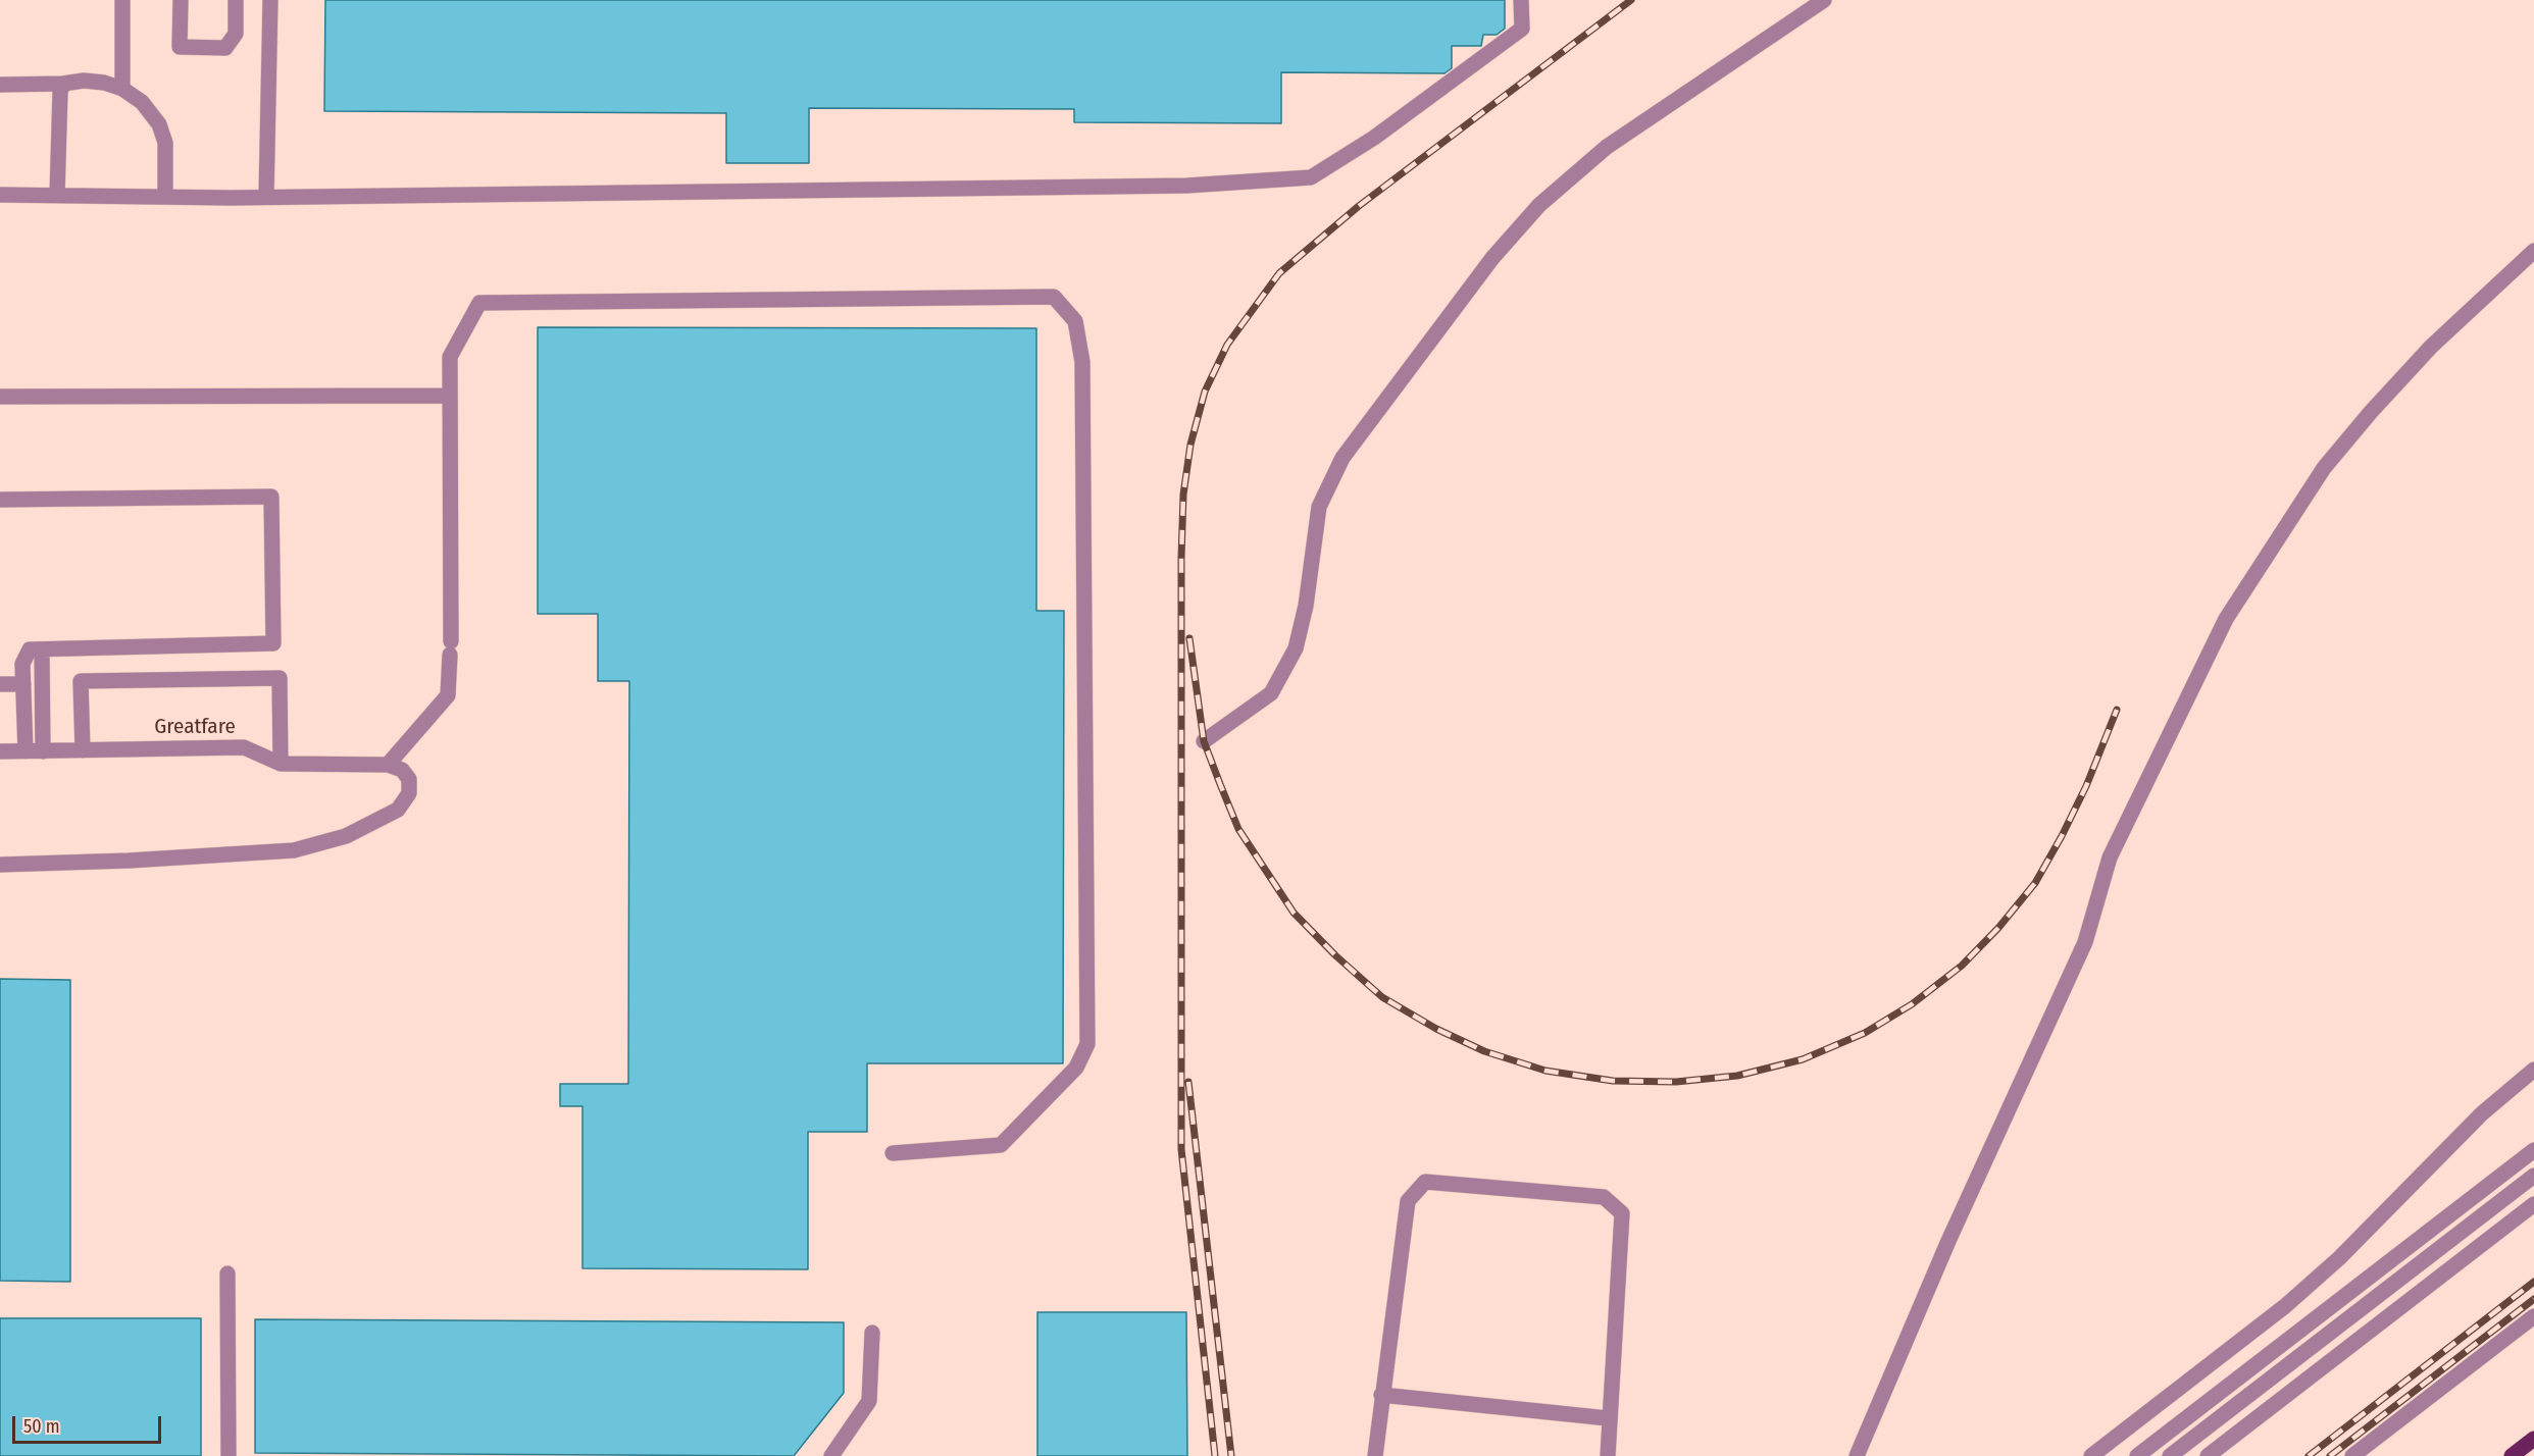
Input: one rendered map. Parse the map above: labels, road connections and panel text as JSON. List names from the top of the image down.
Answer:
{
  "streets": {
    "street": ["Greatfare"]
  },
  "scale_bar": "50 m"
}
